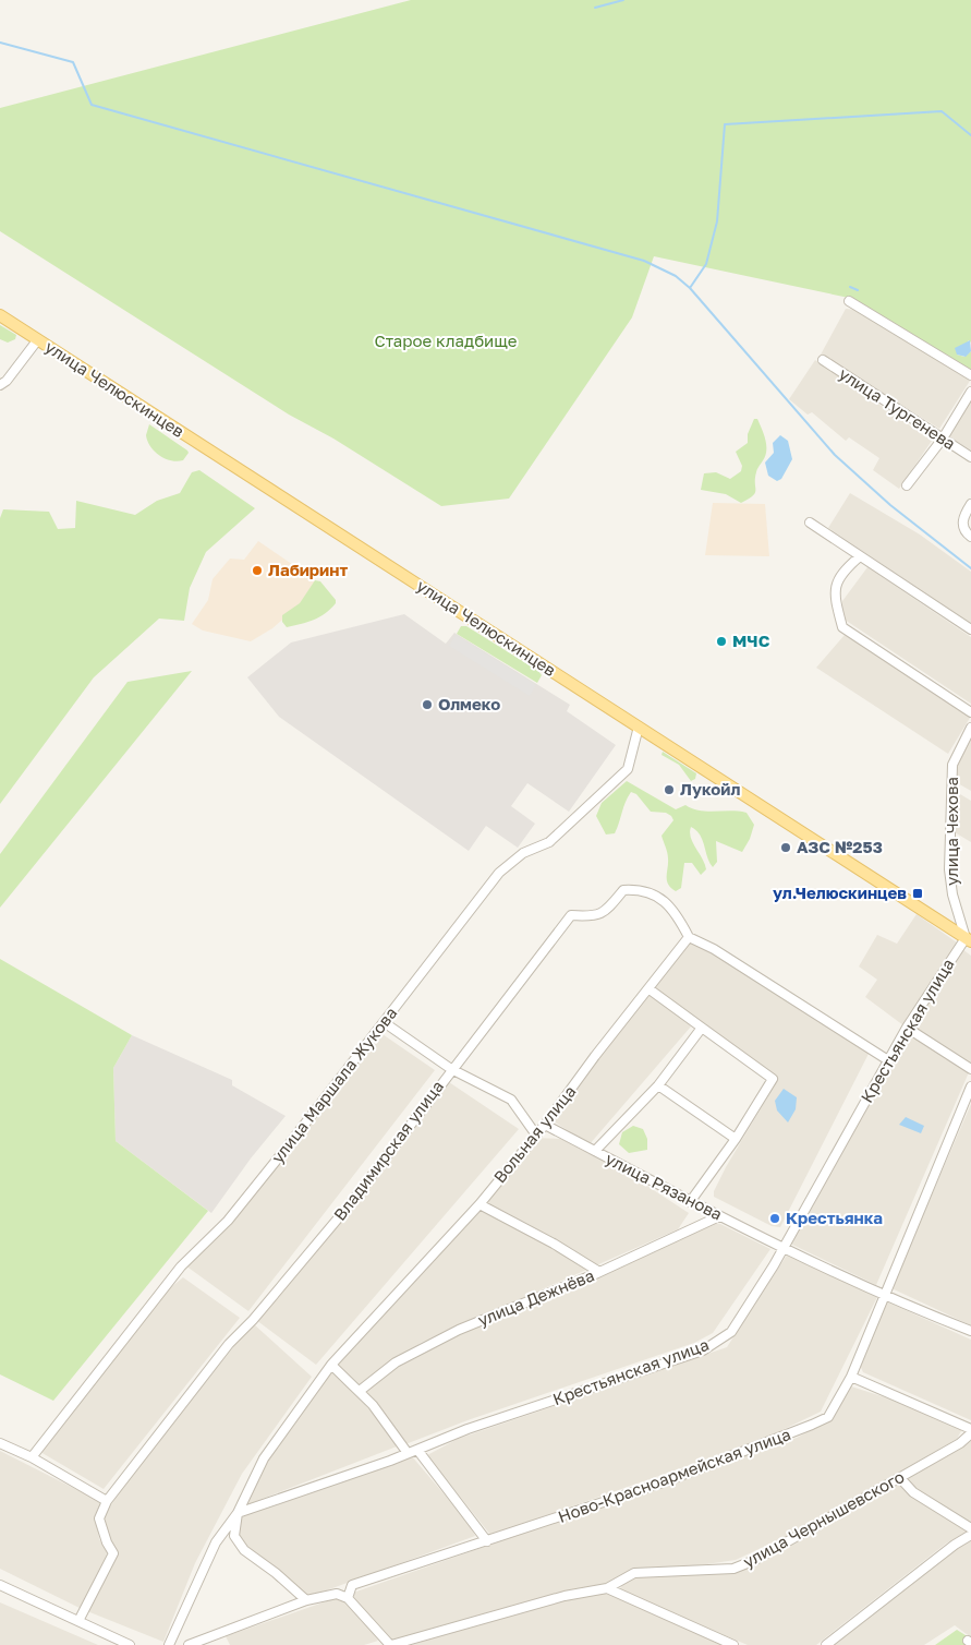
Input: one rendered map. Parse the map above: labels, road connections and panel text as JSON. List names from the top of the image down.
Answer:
{
  "streets": {
    "main road": ["улица Челюскинцев"],
    "street": [
      "улица Тургенева",
      "улица Чехова",
      "Крестьянская улица",
      "улица Маршала Жукова",
      "Вольная улица",
      "Владимирская улица",
      "улица Рязанова",
      "улица Дежнёва",
      "Ново-Красноармейская улица",
      "улица Чернышевского"
    ]
  },
  "crossings": [
    ["улица Челюскинцев", "улица Чехова"],
    ["улица Челюскинцев", "Крестьянская улица"],
    ["улица Челюскинцев", "улица Маршала Жукова"],
    ["улица Чехова", "Крестьянская улица"],
    ["Крестьянская улица", "Вольная улица"],
    ["Крестьянская улица", "улица Рязанова"],
    ["Вольная улица", "Владимирская улица"],
    ["Вольная улица", "улица Рязанова"],
    ["улица Рязанова", "улица Дежнёва"],
    ["улица Рязанова", "Ново-Красноармейская улица"]
  ],
  "parks": ["Старое кладбище"],
  "places": {
    "other": [
      "Лабиринт",
      "МЧС",
      "Олмеко",
      "Лукойл",
      "АЗС №253",
      "Крестьянка"
    ],
    "transit": ["ул.Челюскинцев"]
  }
}
